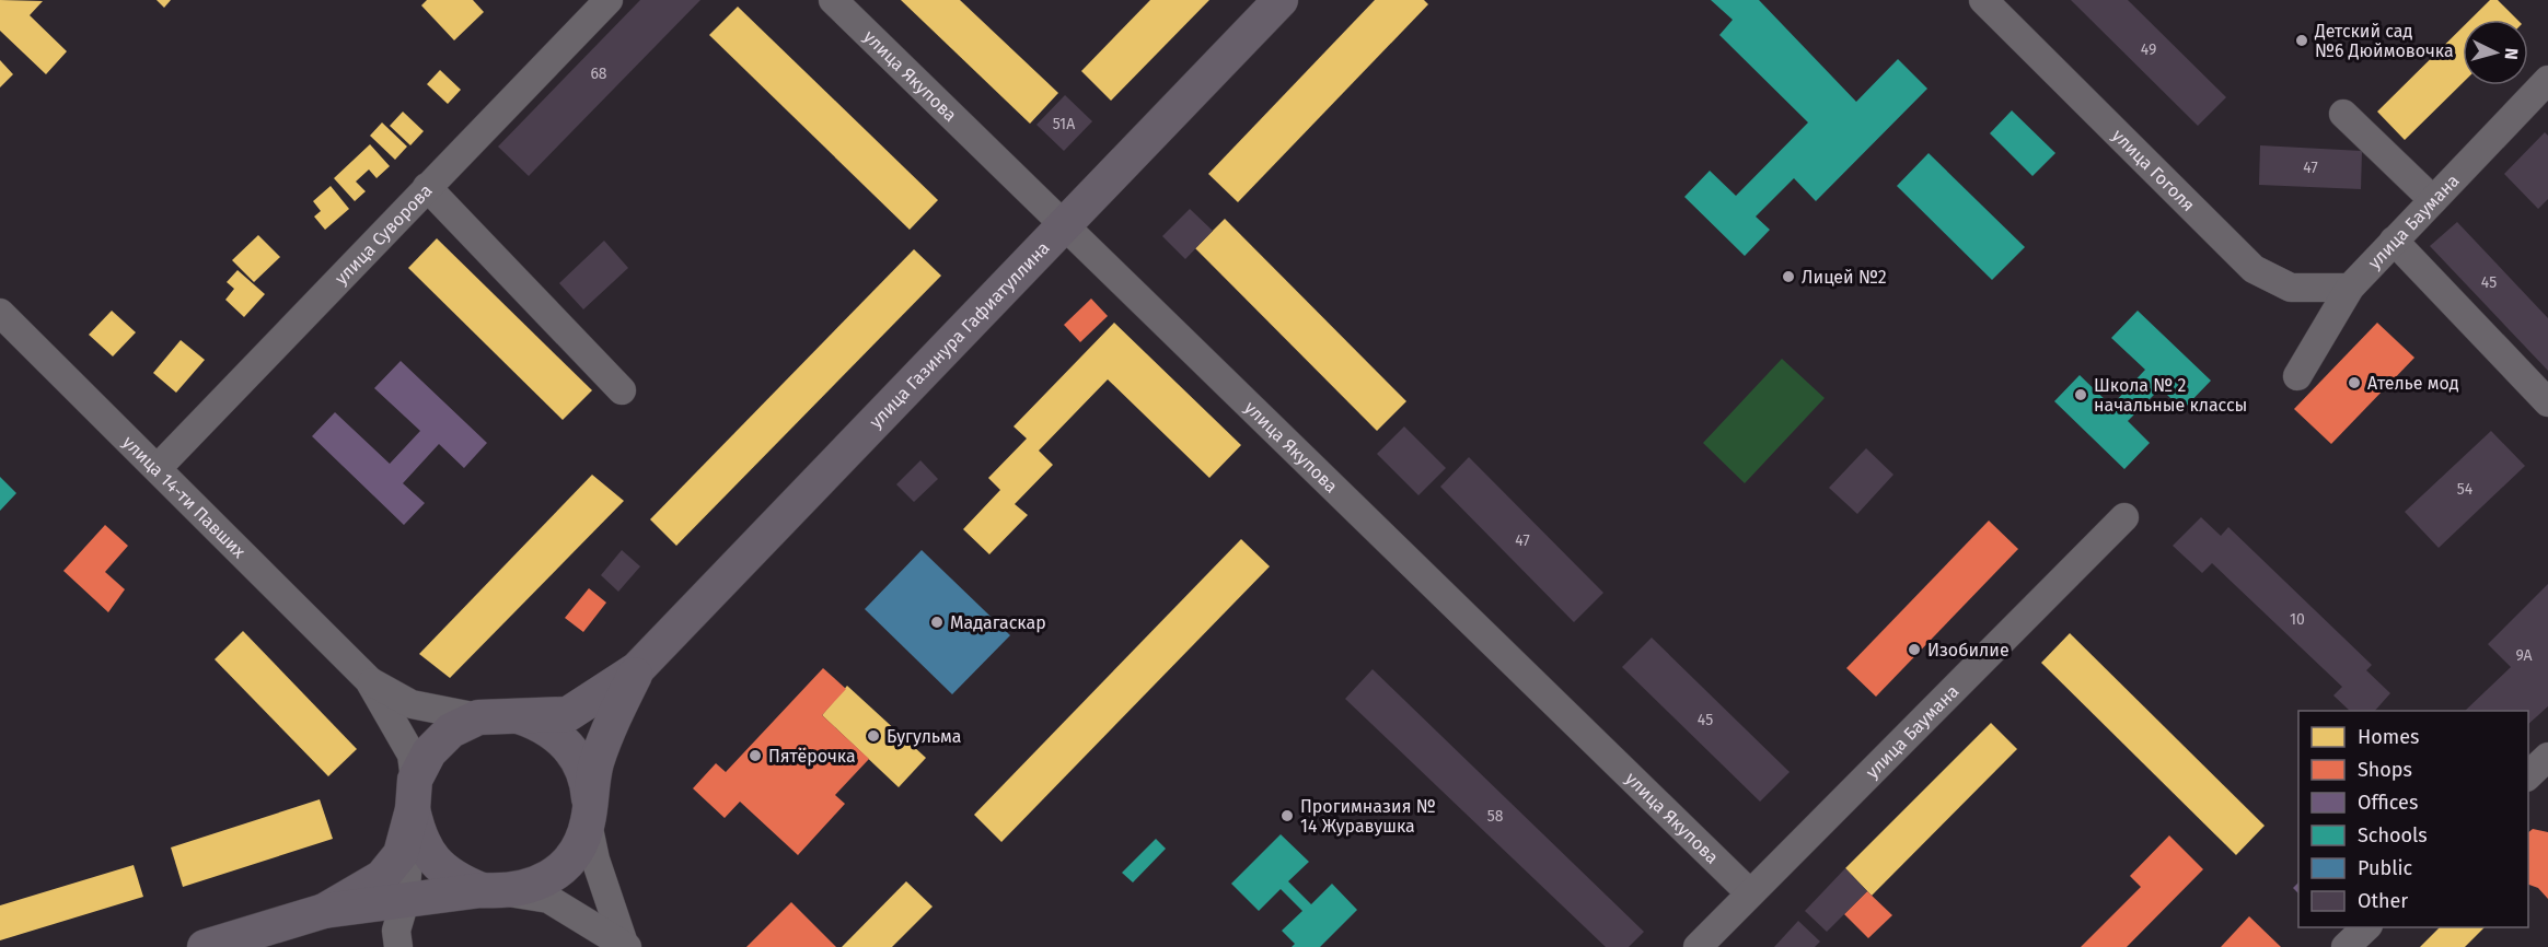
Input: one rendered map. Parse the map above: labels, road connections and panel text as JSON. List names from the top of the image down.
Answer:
{
  "streets": {
    "main road": ["улица Газинура Гафиатуллина"],
    "street": [
      "улица Якупова",
      "улица Гоголя",
      "улица Баумана",
      "улица Суворова",
      "улица 14-ти Павших"
    ]
  },
  "crossings": [
    ["улица Якупова", "улица Баумана"],
    ["улица Якупова", "улица Газинура Гафиатуллина"],
    ["улица Гоголя", "улица Баумана"],
    ["улица Суворова", "улица 14-ти Павших"]
  ],
  "places": [
    "Детский сад №6 Дюймовочка",
    "Лицей №2",
    "Ателье мод",
    "Школа № 2 начальные классы",
    "Мадагаскар",
    "Изобилие",
    "Бугульма",
    "Пятёрочка",
    "Прогимназия № 14 Журавушка"
  ],
  "house_numbers": [
    "49",
    "68",
    "51А",
    "47",
    "45",
    "54",
    "47",
    "10",
    "9А",
    "45",
    "58"
  ],
  "legend": [
    "Homes",
    "Shops",
    "Offices",
    "Schools",
    "Public",
    "Other"
  ],
  "north": "right"
}
